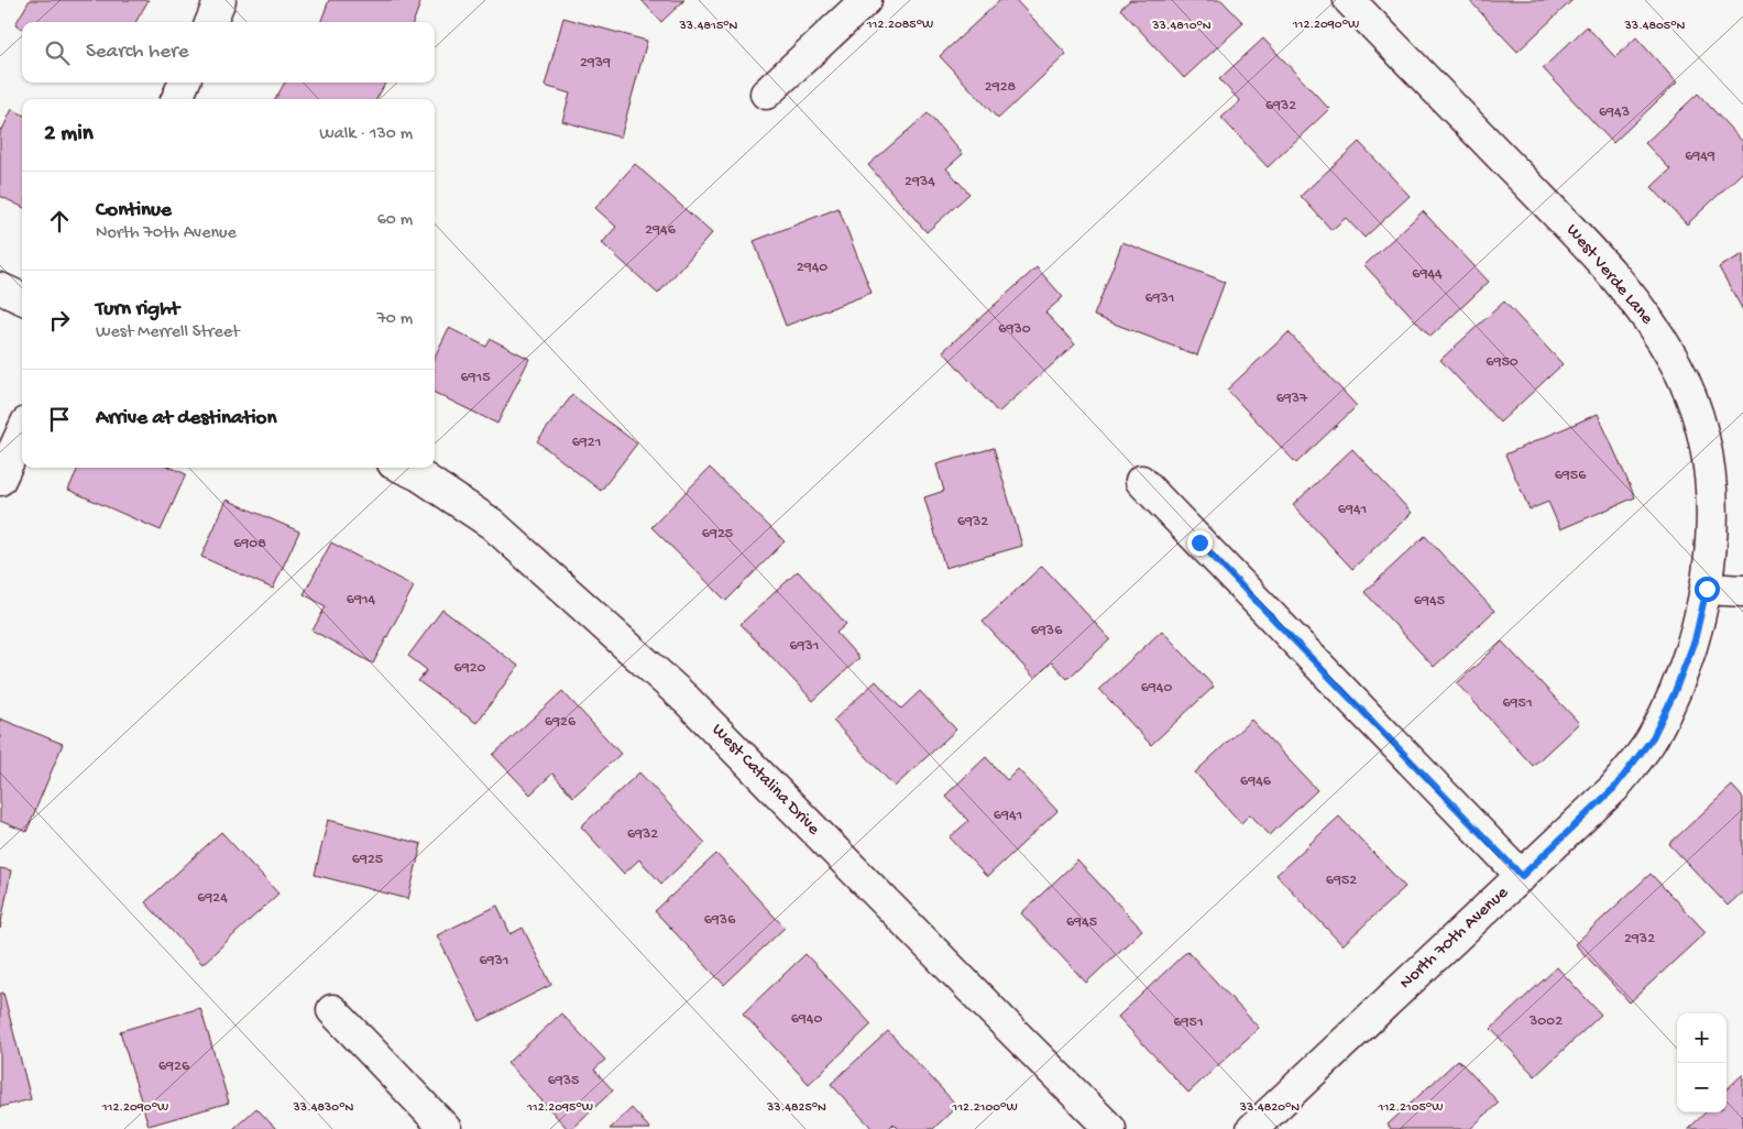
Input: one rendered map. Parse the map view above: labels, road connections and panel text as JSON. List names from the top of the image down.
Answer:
{
  "streets": {
    "street": ["West Verde Lane", "West Catalina Drive", "North 70th Avenue"]
  },
  "crossings": [
    ["West Verde Lane", "North 70th Avenue"]
  ],
  "house_numbers": [
    "2939",
    "2928",
    "6932",
    "6943",
    "6949",
    "2934",
    "2946",
    "2940",
    "6944",
    "6931",
    "6930",
    "6950",
    "6915",
    "6937",
    "6921",
    "6956",
    "6941",
    "6932",
    "6925",
    "6908",
    "6914",
    "6945",
    "6936",
    "6931",
    "6920",
    "6940",
    "6951",
    "6926",
    "6946",
    "6941",
    "6932",
    "6925",
    "6952",
    "6924",
    "6936",
    "6945",
    "2932",
    "6931",
    "6940",
    "3002",
    "6951",
    "6926",
    "6935"
  ],
  "page": {
    "search": "Search here",
    "heading": ["2 min", "Walk · 130 m"],
    "list": [
      ["Continue", "North 70th Avenue", "60 m"],
      ["Turn right", "West Merrell Street", "70 m"],
      "Arrive at destination"
    ],
    "map_buttons": ["+", "−"]
  },
  "coordinates": [
    "112.2085°W",
    "112.2090°W",
    "33.4815°N",
    "33.4810°N",
    "33.4805°N",
    "33.4830°N",
    "33.4825°N",
    "33.4820°N",
    "112.2095°W",
    "112.2100°W",
    "112.2105°W"
  ]
}
